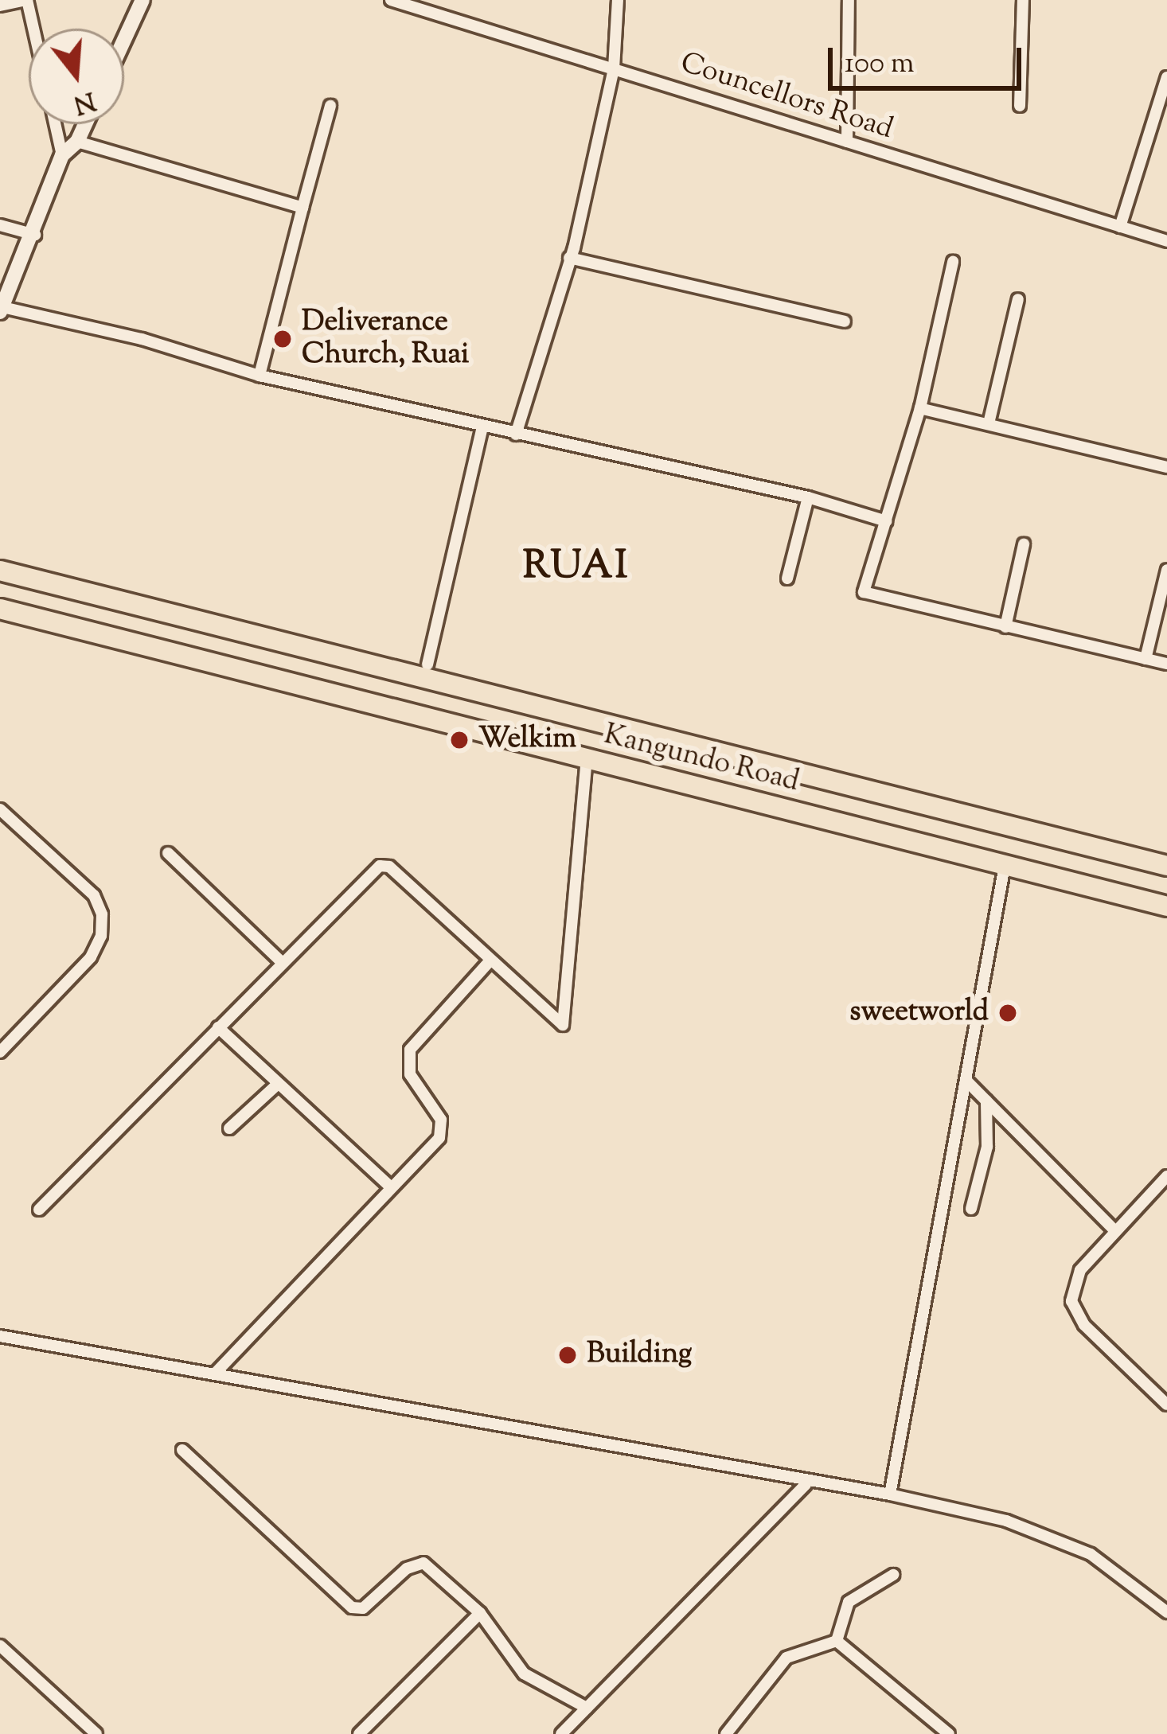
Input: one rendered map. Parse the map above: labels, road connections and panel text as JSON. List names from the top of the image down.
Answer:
{
  "streets": {
    "highway": ["Kangundo Road"],
    "street": ["Councellors Road"]
  },
  "districts": ["RUAI"],
  "places": [
    "Deliverance Church, Ruai",
    "Welkim",
    "sweetworld",
    "Building"
  ],
  "scale_bar": "100 m",
  "north": "bottom"
}
